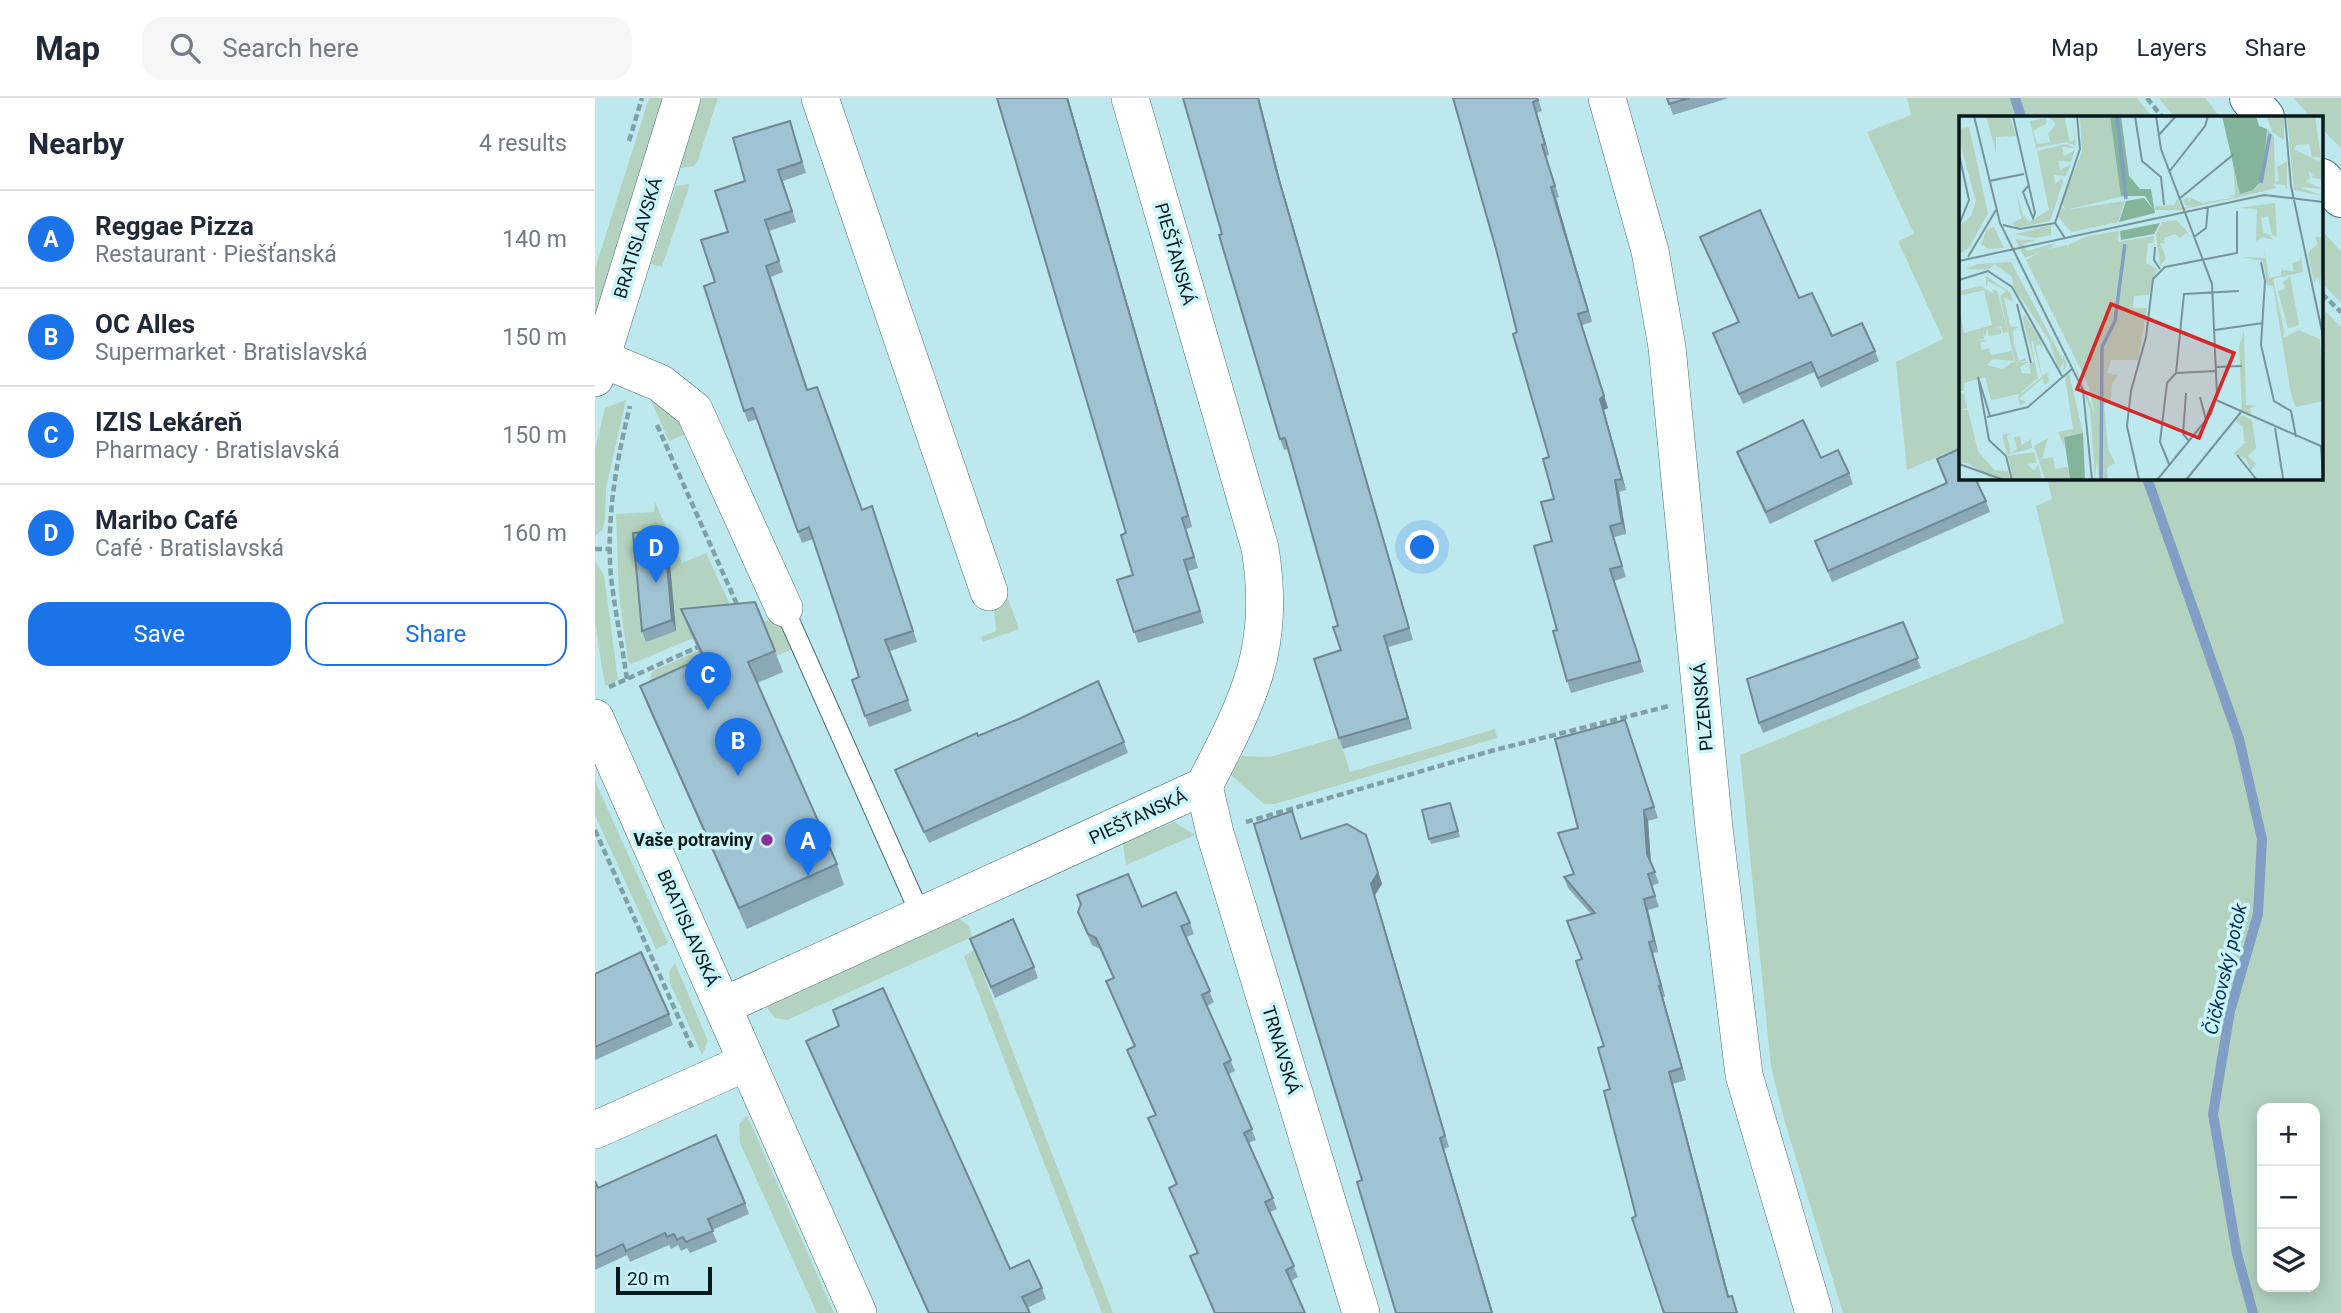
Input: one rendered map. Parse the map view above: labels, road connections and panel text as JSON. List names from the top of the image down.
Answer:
{
  "streets": {
    "street": [
      "BRATISLAVSKÁ",
      "PIEŠŤANSKÁ",
      "PLZENSKÁ",
      "TRNAVSKÁ"
    ]
  },
  "crossings": [
    ["BRATISLAVSKÁ", "PIEŠŤANSKÁ"],
    ["PIEŠŤANSKÁ", "TRNAVSKÁ"]
  ],
  "water": ["Čičkovský potok"],
  "places": ["Vaše potraviny"],
  "scale_bar": "20 m",
  "page": {
    "header": "Map",
    "search": "Search here",
    "nav": ["Map", "Layers", "Share"],
    "heading": ["Nearby", "4 results"],
    "list": [
      {
        "mark": "A",
        "name": "Reggae Pizza",
        "note": "Restaurant · Piešťanská",
        "value": "140 m"
      },
      {
        "mark": "B",
        "name": "OC Alles",
        "note": "Supermarket · Bratislavská",
        "value": "150 m"
      },
      {
        "mark": "C",
        "name": "IZIS Lekáreň",
        "note": "Pharmacy · Bratislavská",
        "value": "150 m"
      },
      {
        "mark": "D",
        "name": "Maribo Café",
        "note": "Café · Bratislavská",
        "value": "160 m"
      }
    ],
    "pins": [
      "D",
      "C",
      "B",
      "A"
    ],
    "buttons": ["Save", "Share"],
    "map_buttons": ["+", "−"],
    "scale": "20 m"
  }
}
